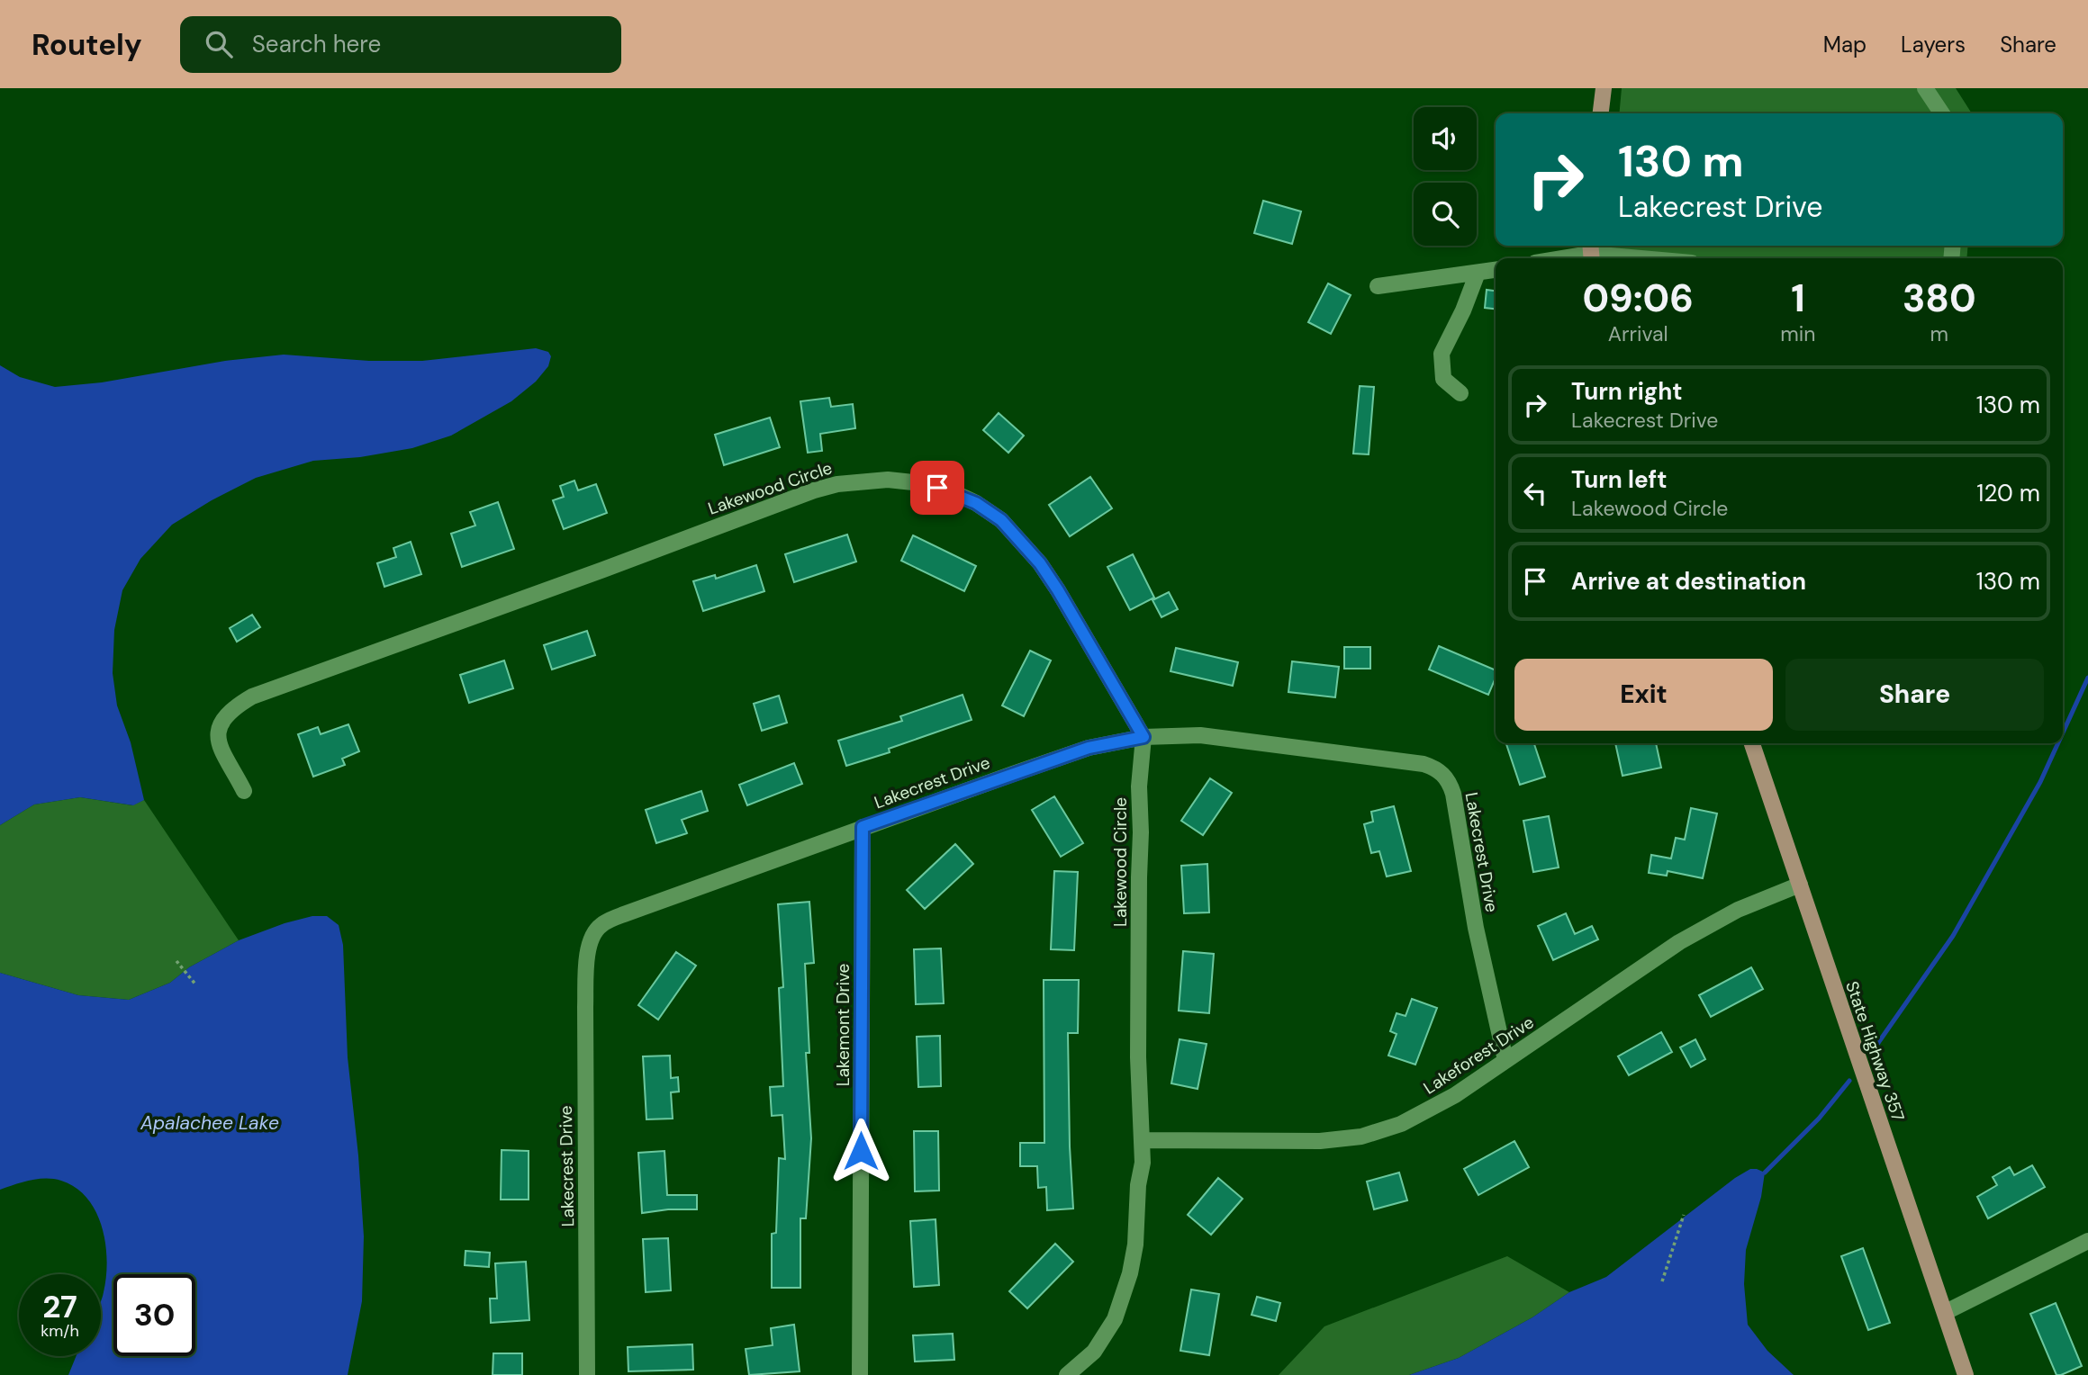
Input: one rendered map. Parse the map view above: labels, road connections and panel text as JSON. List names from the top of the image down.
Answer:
{
  "streets": {
    "main road": ["State Highway 357"],
    "street": [
      "Lakewood Circle",
      "Lakecrest Drive",
      "Lakemont Drive",
      "Lakeforest Drive"
    ]
  },
  "crossings": [
    ["Lakewood Circle", "Lakecrest Drive"],
    ["Lakewood Circle", "Lakeforest Drive"],
    ["Lakecrest Drive", "Lakemont Drive"],
    ["Lakecrest Drive", "Lakeforest Drive"],
    ["State Highway 357", "Lakeforest Drive"]
  ],
  "water": ["Apalachee Lake"],
  "page": {
    "header": "Routely",
    "search": "Search here",
    "nav": ["Map", "Layers", "Share"],
    "turn": ["130 m", "Lakecrest Drive"],
    "eta": [
      "09:06",
      "Arrival",
      "1",
      "min",
      "380",
      "m"
    ],
    "list": [
      {
        "name": "Turn right",
        "note": "Lakecrest Drive",
        "value": "130 m"
      },
      {
        "name": "Turn left",
        "note": "Lakewood Circle",
        "value": "120 m"
      },
      {
        "name": "Arrive at destination",
        "value": "130 m"
      }
    ],
    "buttons": ["Exit", "Share"],
    "speed": "27 km/h",
    "limit": "30"
  }
}
